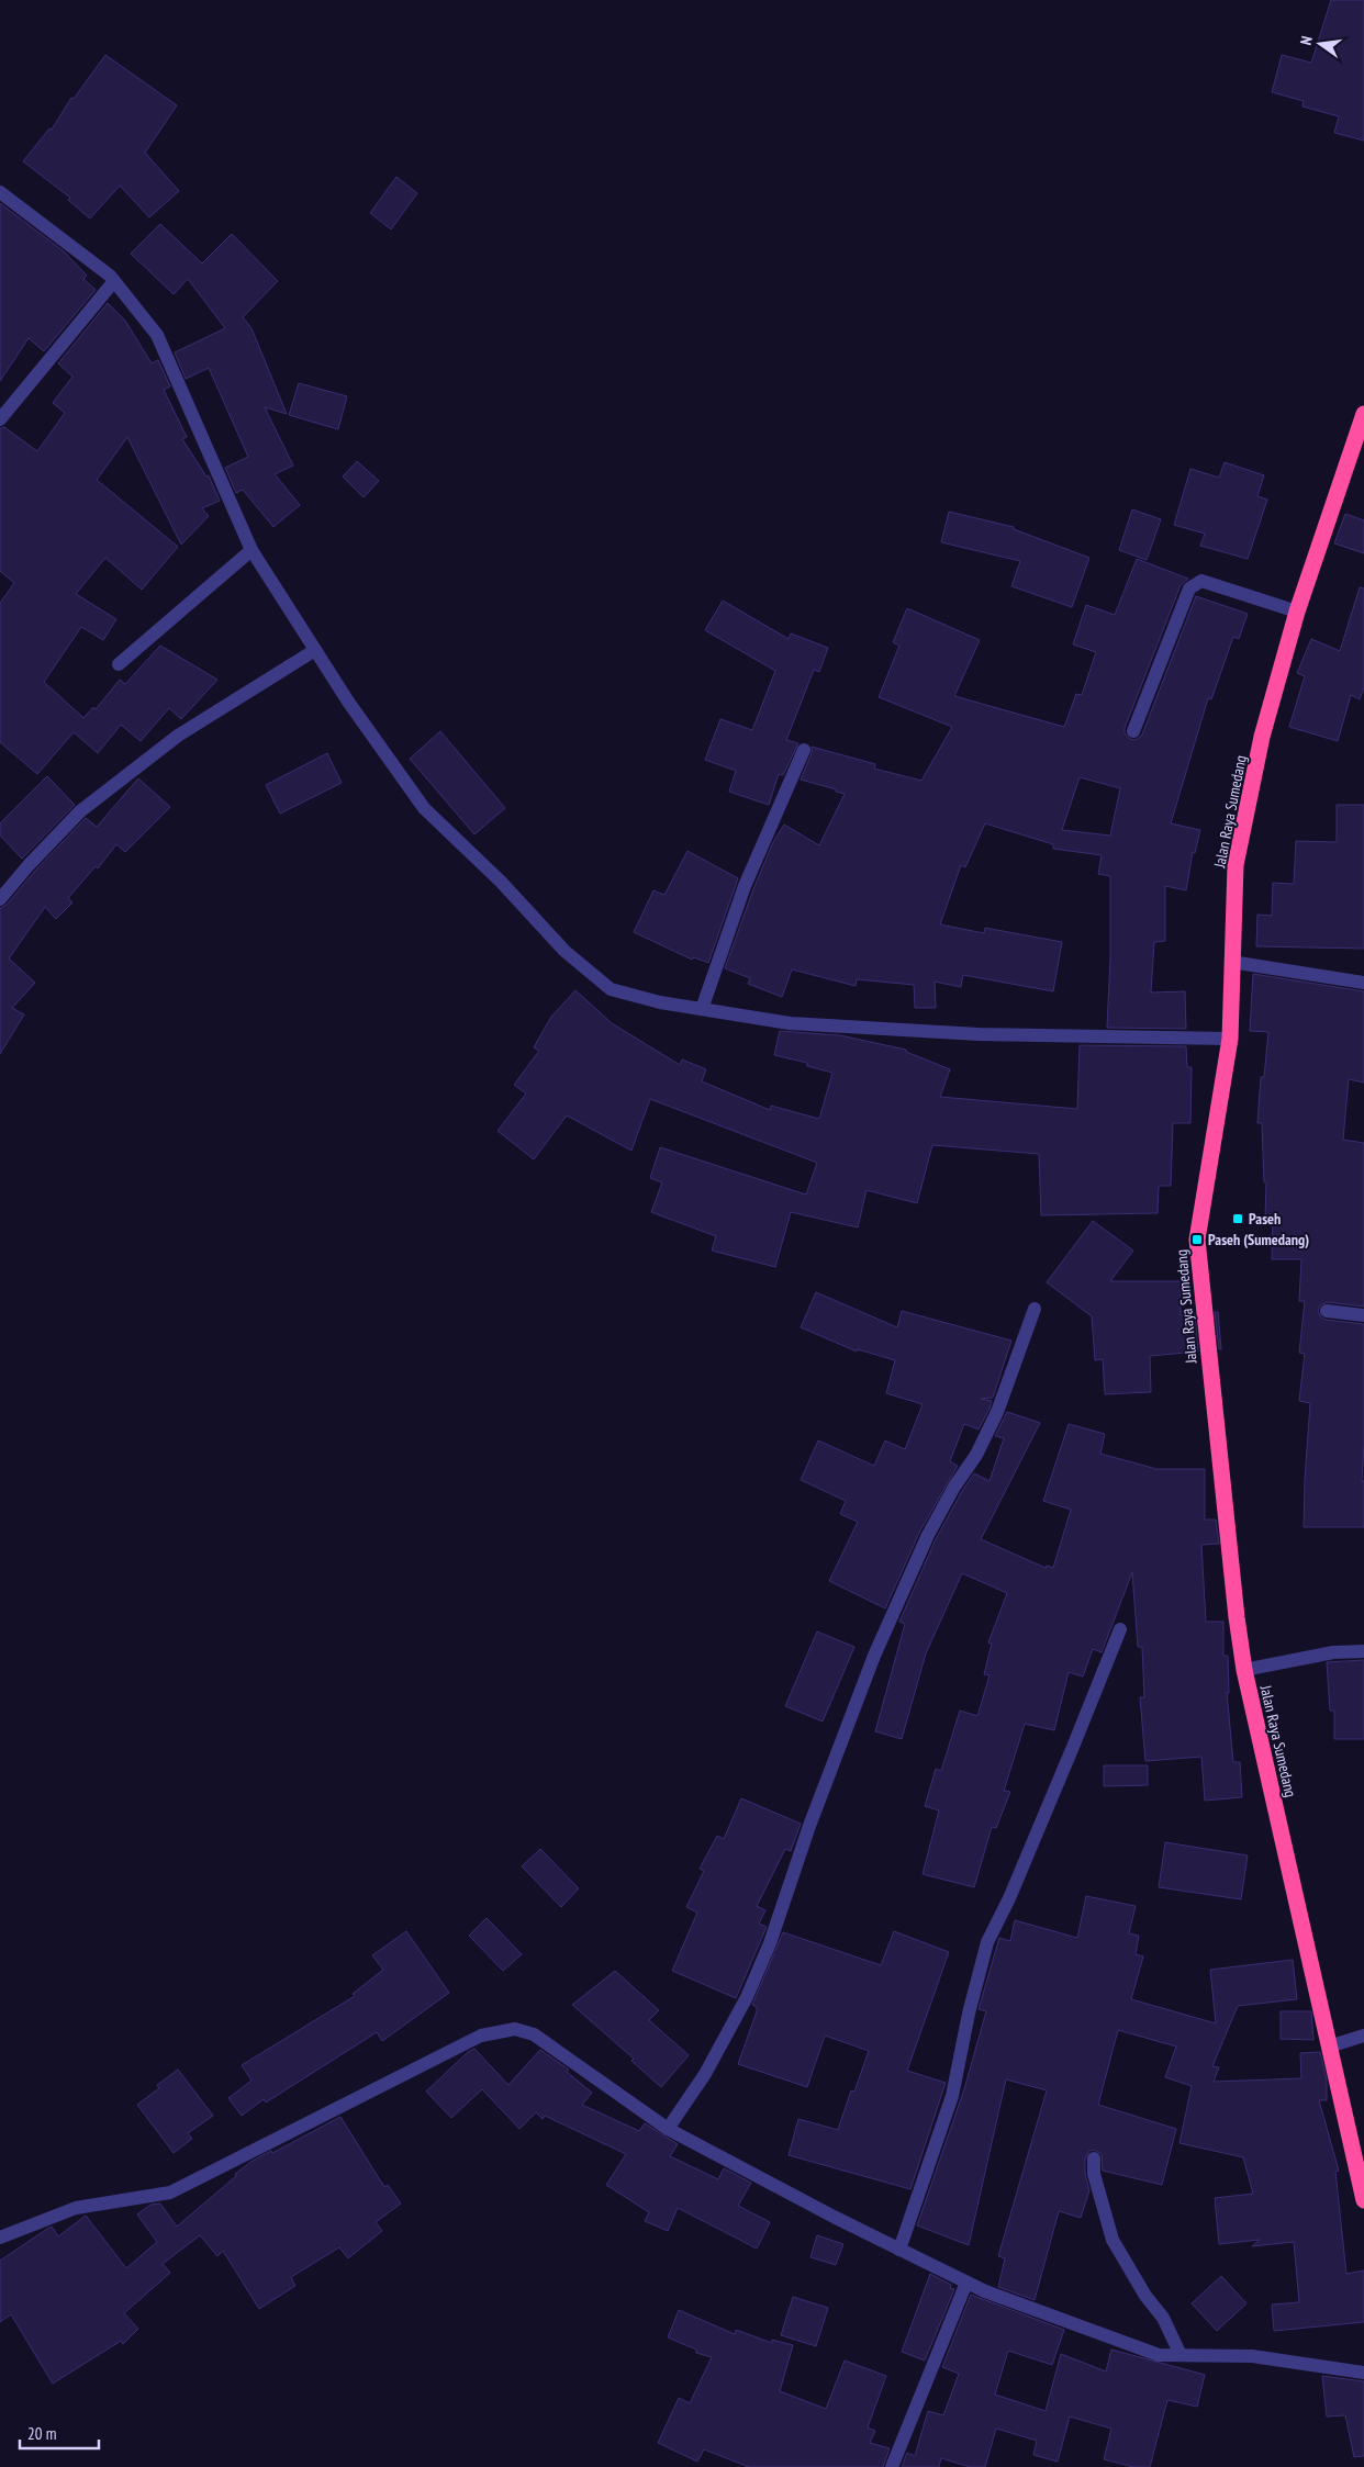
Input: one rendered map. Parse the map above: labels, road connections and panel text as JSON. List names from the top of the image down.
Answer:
{
  "streets": {
    "highway": ["Jalan Raya Sumedang"]
  },
  "places": {
    "transit": ["Paseh", "Paseh (Sumedang)"]
  },
  "scale_bar": "20 m",
  "north": "left"
}
